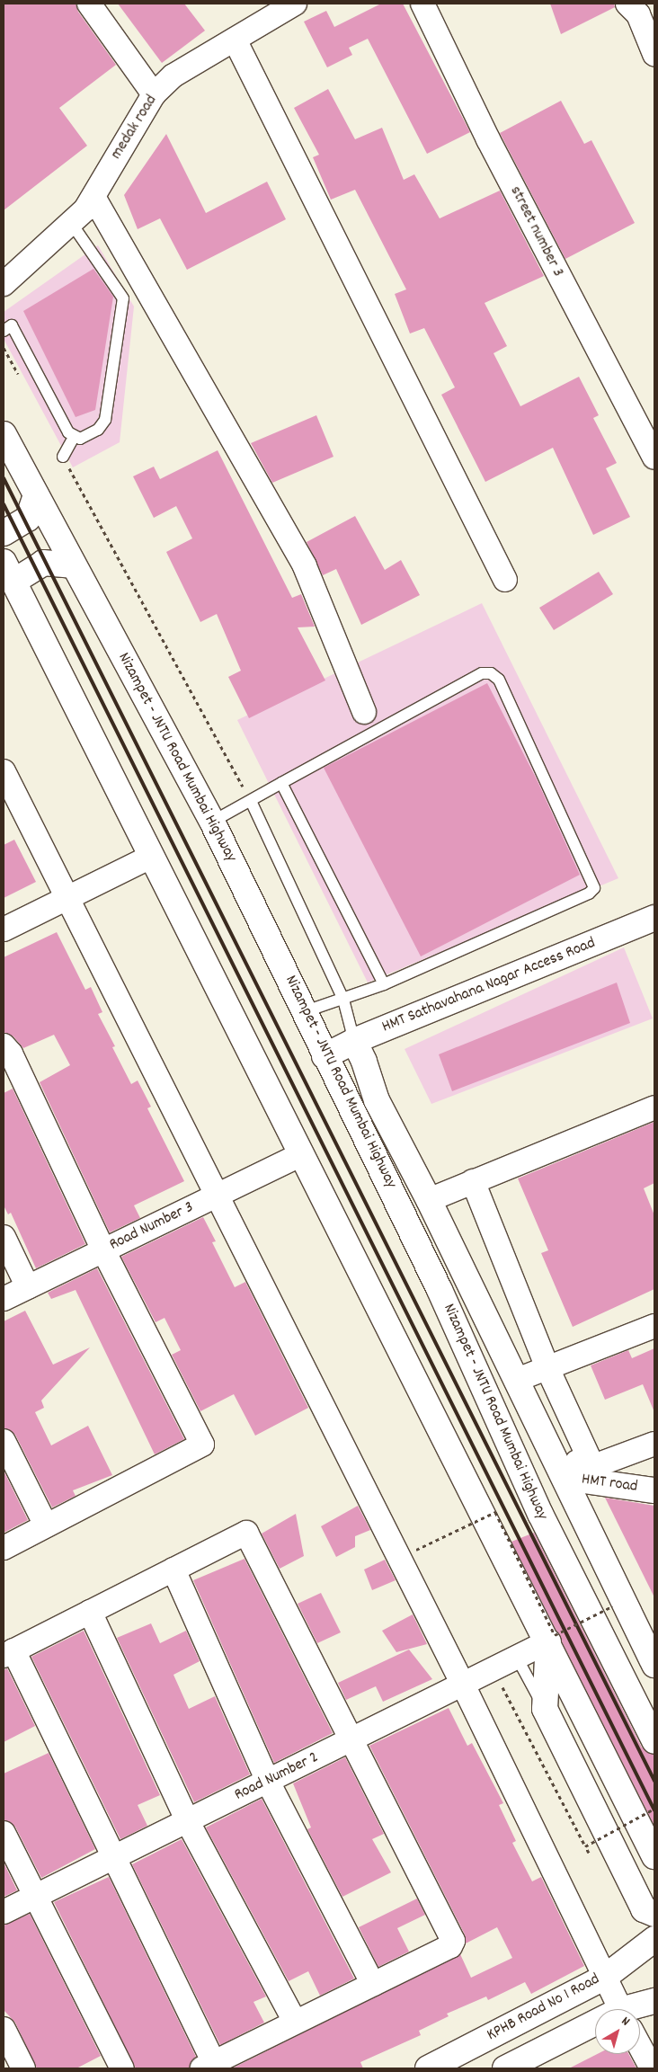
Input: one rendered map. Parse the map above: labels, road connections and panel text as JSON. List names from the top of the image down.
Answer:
{
  "streets": {
    "main road": [
      "Nizampet - JNTU Road Mumbai Highway",
      "HMT Sathavahana Nagar Access Road",
      "HMT road",
      "KPHB Road No 1 Road"
    ],
    "street": [
      "medak road",
      "street number 3",
      "Road Number 3",
      "Road Number 2"
    ]
  },
  "crossings": [
    ["Nizampet - JNTU Road Mumbai Highway", "HMT Sathavahana Nagar Access Road"]
  ],
  "north": "top right"
}
